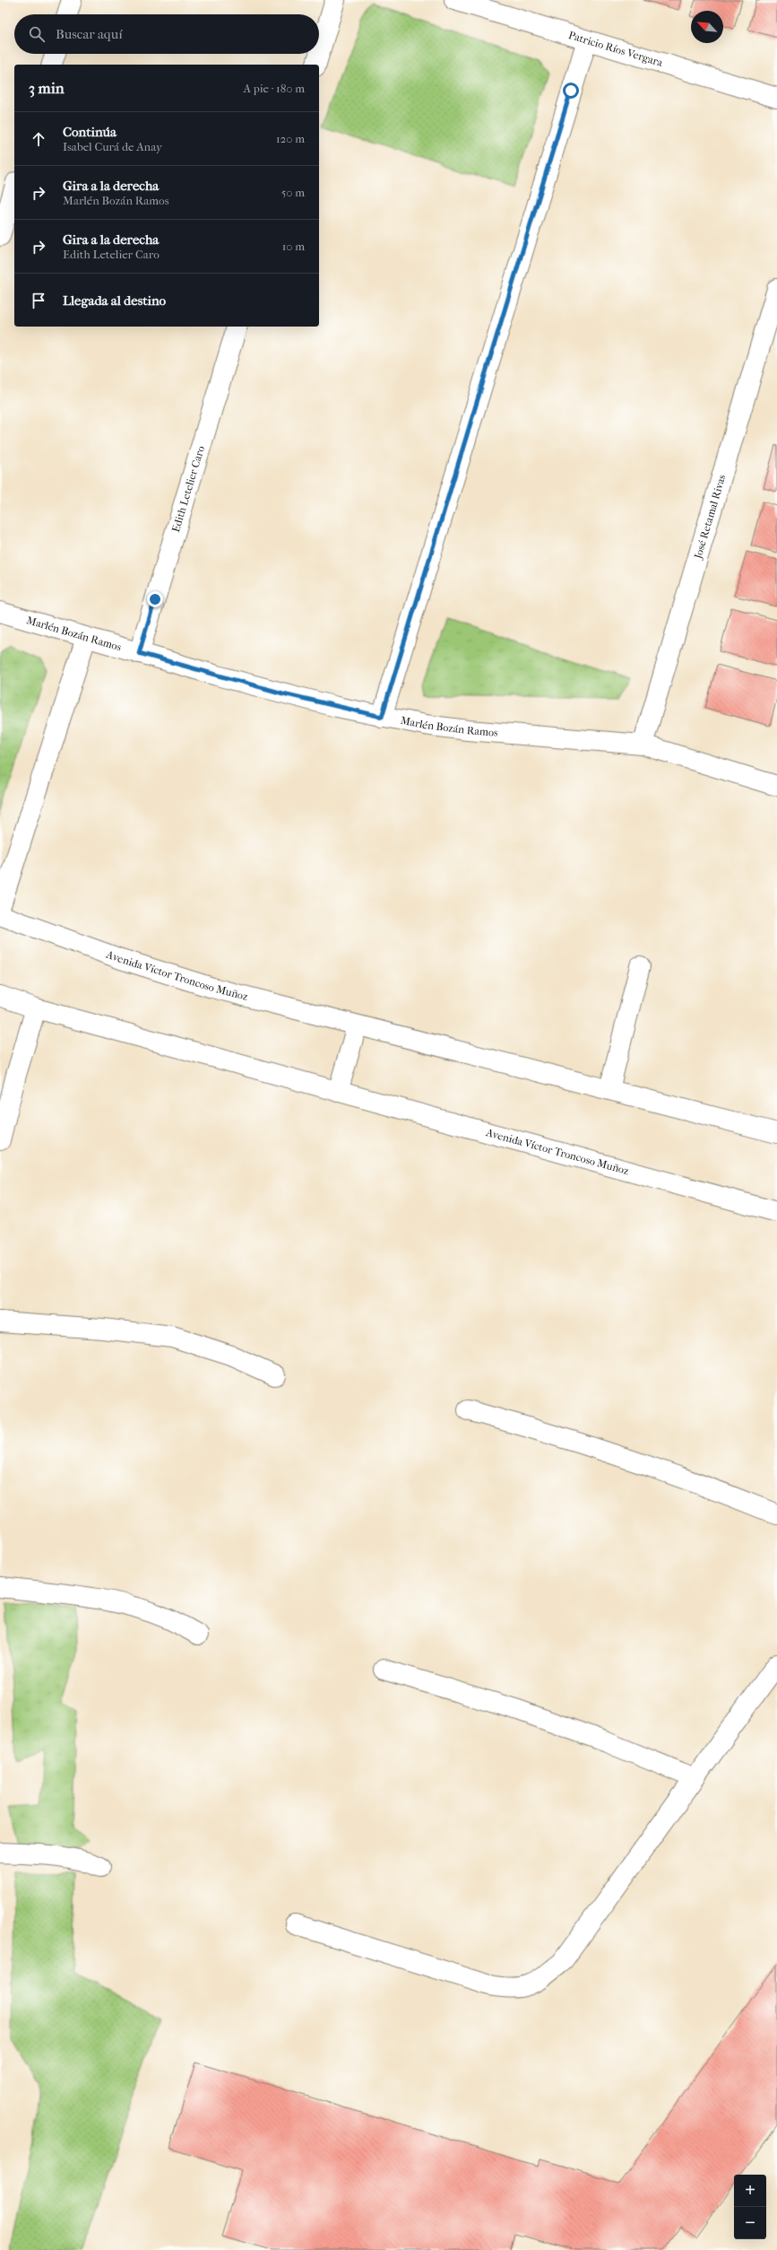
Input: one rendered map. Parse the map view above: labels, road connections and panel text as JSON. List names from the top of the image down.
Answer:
{
  "streets": {
    "street": [
      "Patricio Ríos Vergara",
      "Edith Letelier Caro",
      "José Retamal Rivas",
      "Marlén Bozán Ramos",
      "Avenida Víctor Troncoso Muñoz"
    ]
  },
  "crossings": [
    ["Edith Letelier Caro", "Marlén Bozán Ramos"],
    ["José Retamal Rivas", "Marlén Bozán Ramos"]
  ],
  "north": "top left",
  "page": {
    "search": "Buscar aquí",
    "heading": ["3 min", "A pie · 180 m"],
    "list": [
      ["Continúa", "Isabel Curá de Anay", "120 m"],
      ["Gira a la derecha", "Marlén Bozán Ramos", "50 m"],
      ["Gira a la derecha", "Edith Letelier Caro", "10 m"],
      "Llegada al destino"
    ],
    "map_buttons": ["+", "−"]
  }
}
